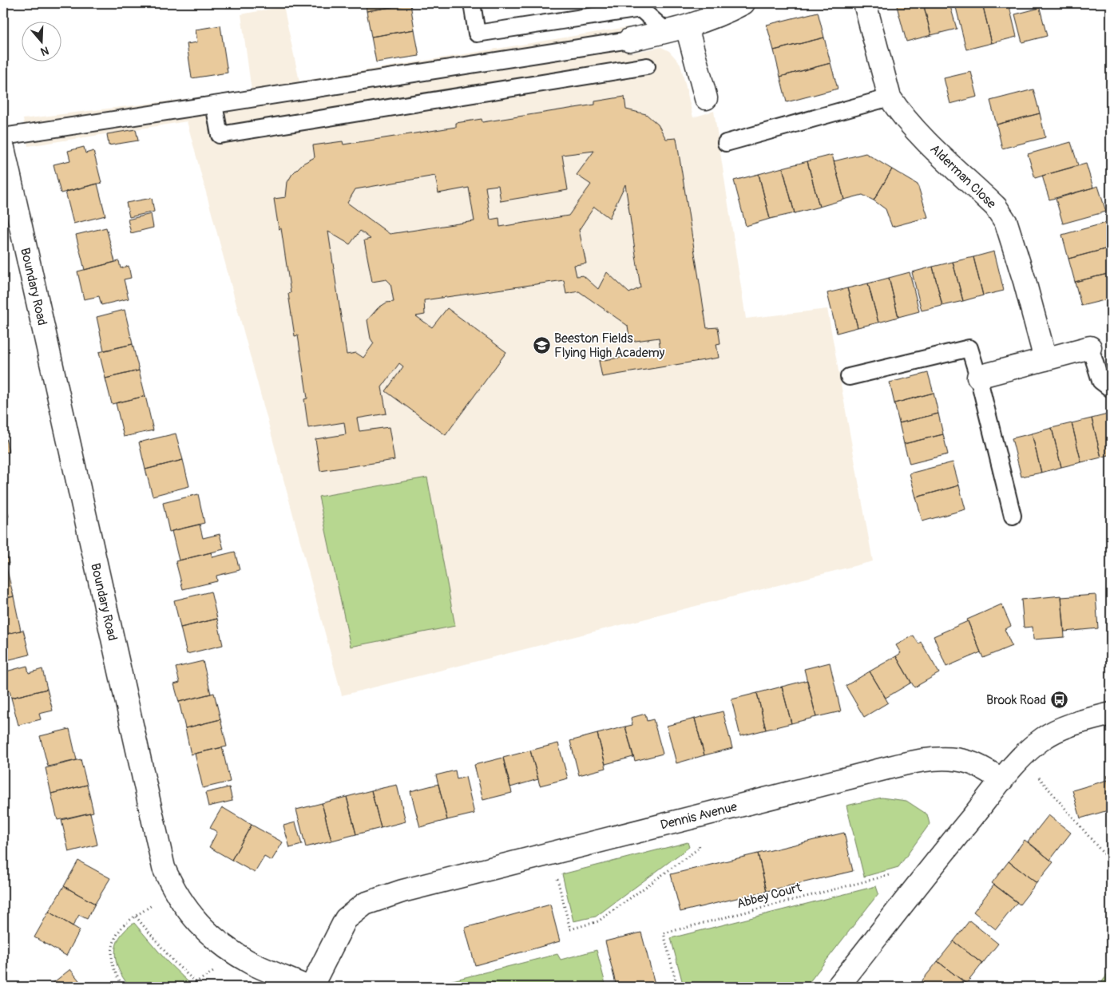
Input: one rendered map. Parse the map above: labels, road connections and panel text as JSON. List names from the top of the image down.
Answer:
{
  "streets": {
    "street": ["Alderman Close", "Boundary Road", "Dennis Avenue"],
    "path": ["Abbey Court"]
  },
  "places": {
    "school or university": ["Beeston Fields Flying High Academy"],
    "bus stop": ["Brook Road"]
  },
  "north": "bottom"
}
